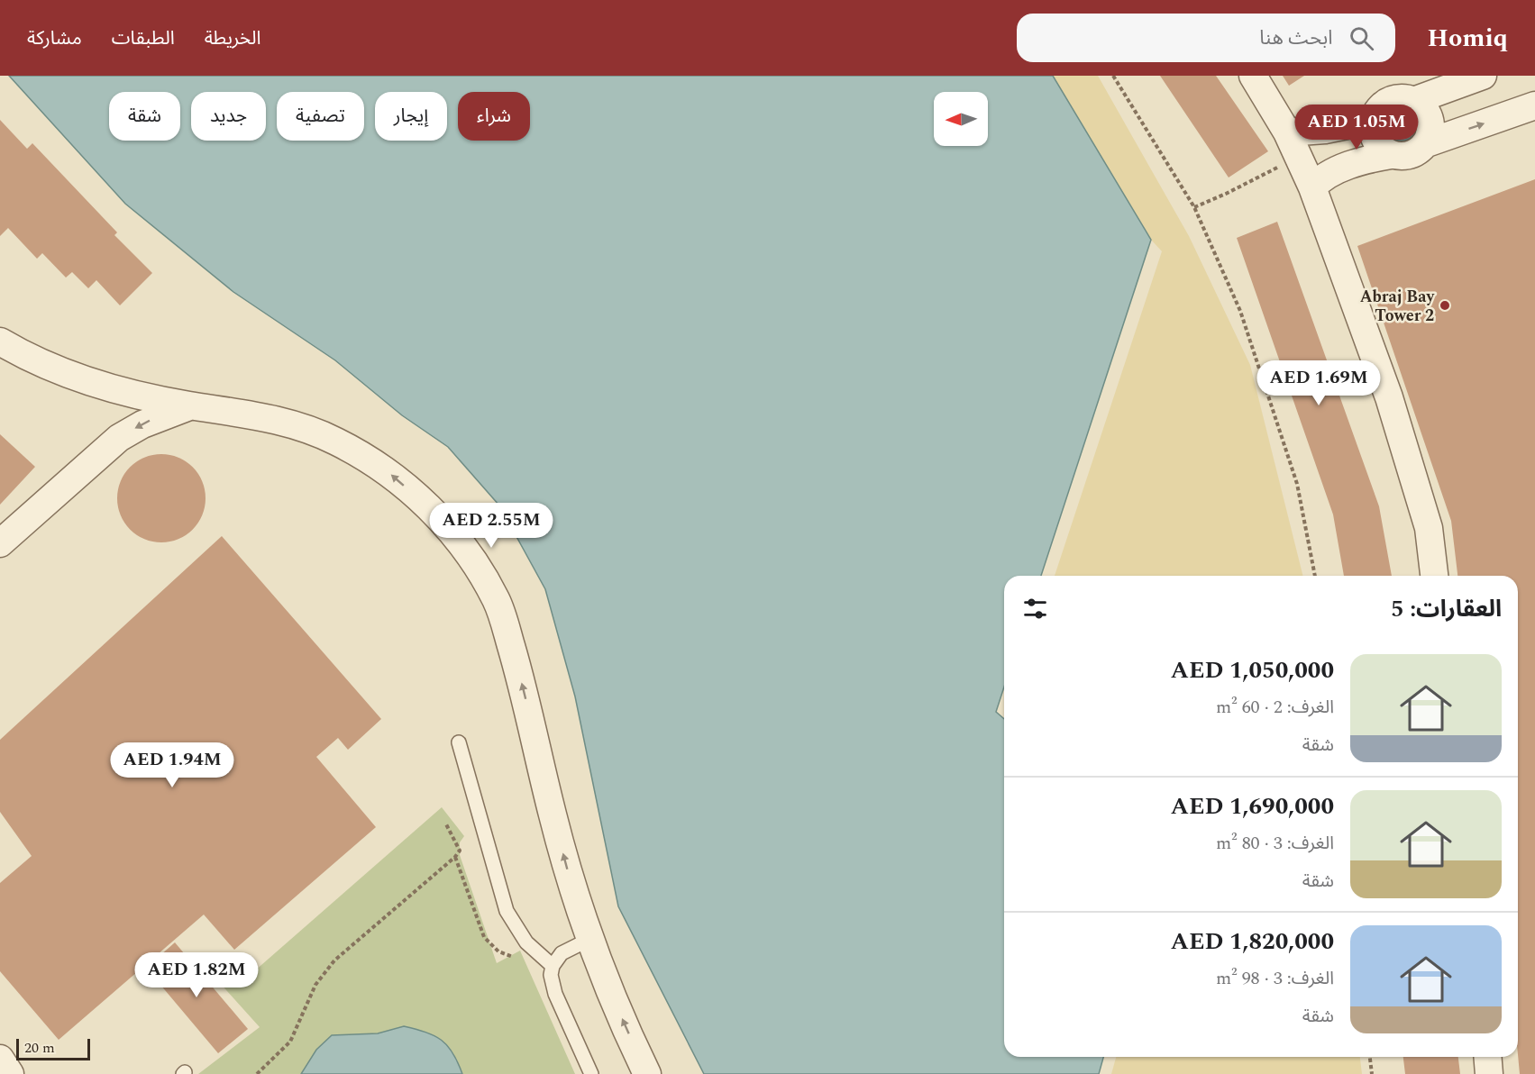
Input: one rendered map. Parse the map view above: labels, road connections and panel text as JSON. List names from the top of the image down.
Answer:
{
  "places": ["Abraj Bay Tower 2"],
  "scale_bar": "20 m",
  "north": "left",
  "page": {
    "header": "Homiq",
    "search": "ابحث هنا",
    "nav": ["الخريطة", "الطبقات", "مشاركة"],
    "chip": [
      "شراء",
      "إيجار",
      "تصفية",
      "جديد",
      "شقة"
    ],
    "price": [
      "AED 1.05M",
      "AED 1.69M",
      "AED 2.55M",
      "AED 1.94M",
      "AED 1.82M"
    ],
    "heading": "العقارات: 5",
    "list": [
      {
        "name": "AED 1,050,000",
        "note": "الغرف: 2 · 60 m² · شقة"
      },
      {
        "name": "AED 1,690,000",
        "note": "الغرف: 3 · 80 m² · شقة"
      },
      {
        "name": "AED 1,820,000",
        "note": "الغرف: 3 · 98 m² · شقة"
      }
    ],
    "scale": "20 m"
  }
}
